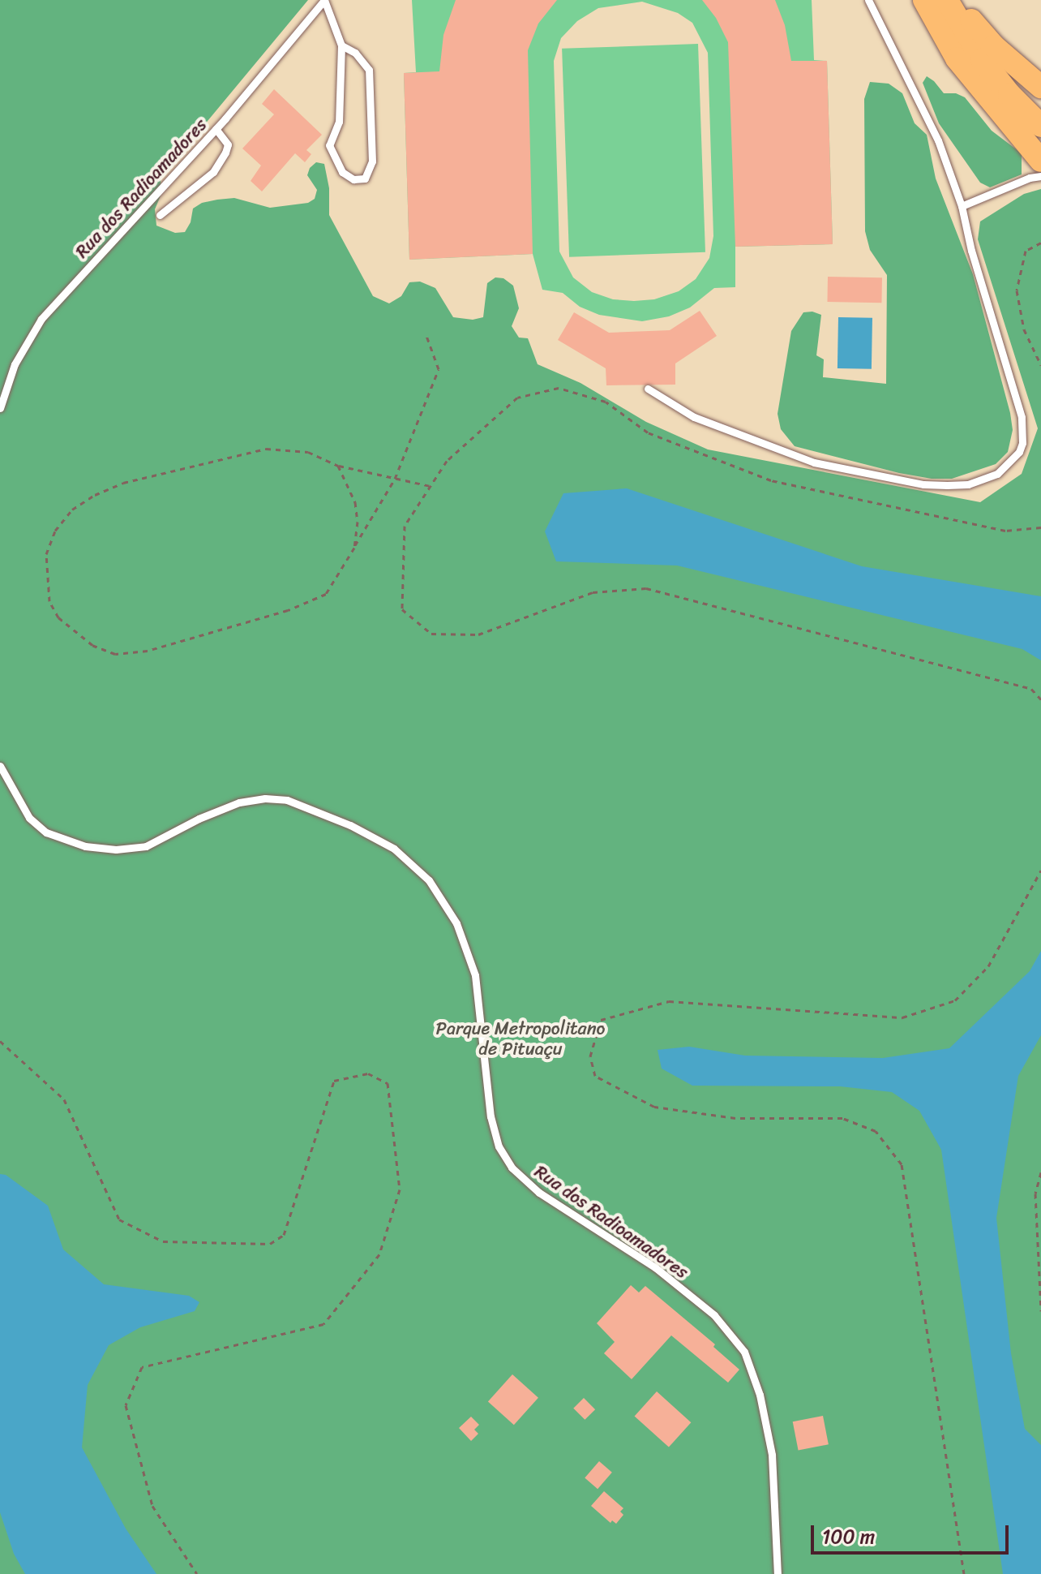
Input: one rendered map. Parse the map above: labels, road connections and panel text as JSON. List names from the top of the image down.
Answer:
{
  "streets": {
    "lane": ["Rua dos Radioamadores"]
  },
  "parks": ["Parque Metropolitano de Pituaçu"],
  "scale_bar": "100 m"
}
